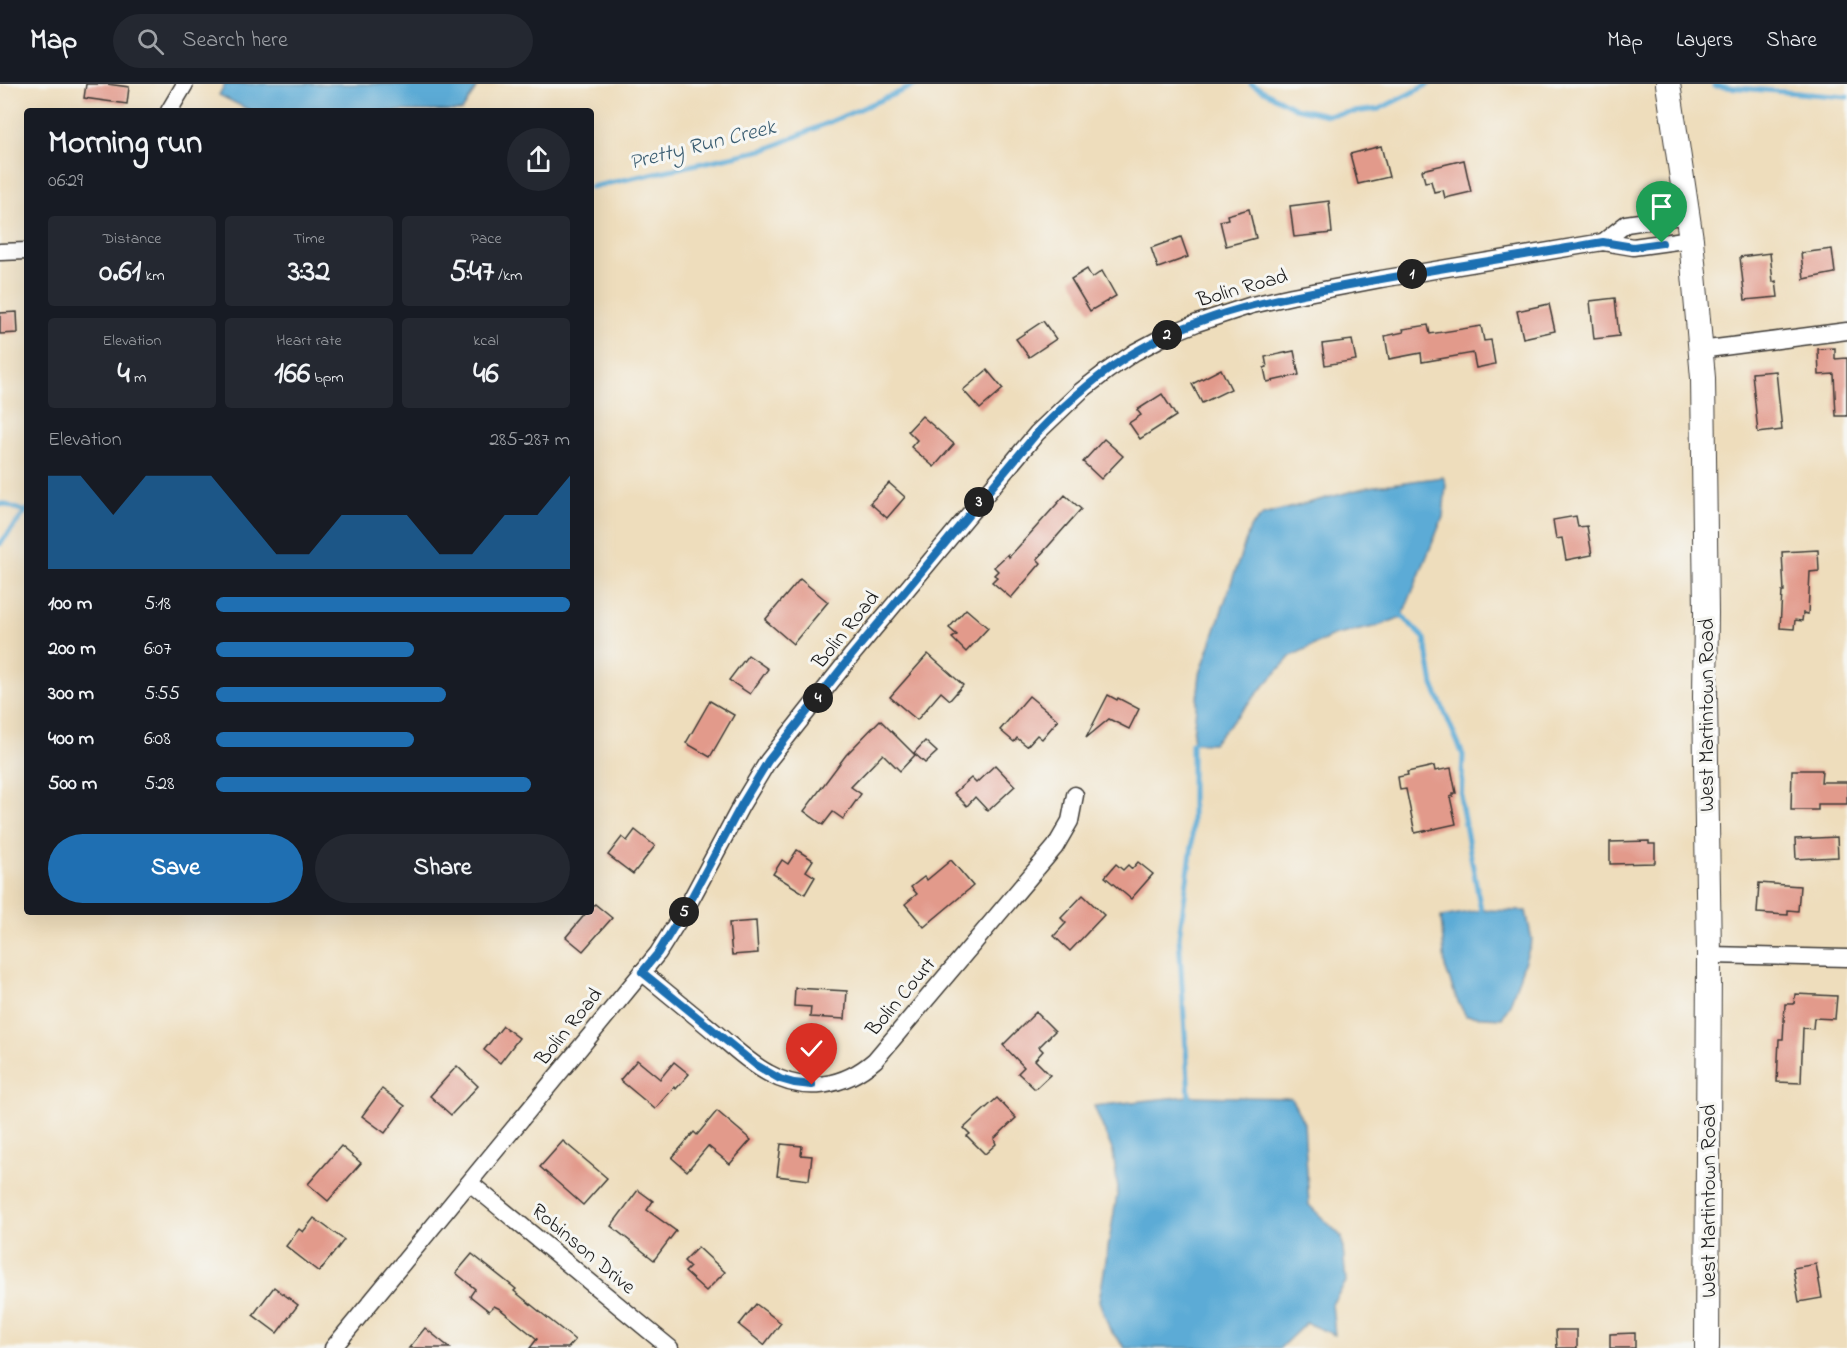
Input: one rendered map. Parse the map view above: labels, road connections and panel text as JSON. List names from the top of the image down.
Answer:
{
  "streets": {
    "main road": ["West Martintown Road"],
    "street": ["Bolin Road", "Bolin Court", "Robinson Drive"]
  },
  "crossings": [
    ["Bolin Road", "West Martintown Road"],
    ["Bolin Road", "Bolin Court"],
    ["Bolin Road", "Robinson Drive"]
  ],
  "water": ["Pretty Run Creek"],
  "page": {
    "header": "Map",
    "search": "Search here",
    "nav": ["Map", "Layers", "Share"],
    "heading": ["Morning run", "06:29"],
    "stats": [
      ["Distance", "0.61 km"],
      ["Time", "3:32"],
      ["Pace", "5:47 /km"],
      ["Elevation", "4 m"],
      ["Heart rate", "166 bpm"],
      ["kcal", "46"]
    ],
    "pins": [
      "1",
      "2",
      "3",
      "4",
      "5"
    ],
    "chart": ["Elevation", "285–287 m"],
    "list": [
      {
        "name": "100 m",
        "note": "5:18"
      },
      {
        "name": "200 m",
        "note": "6:07"
      },
      {
        "name": "300 m",
        "note": "5:55"
      },
      {
        "name": "400 m",
        "note": "6:08"
      },
      {
        "name": "500 m",
        "note": "5:28"
      }
    ],
    "buttons": ["Save", "Share"]
  }
}
